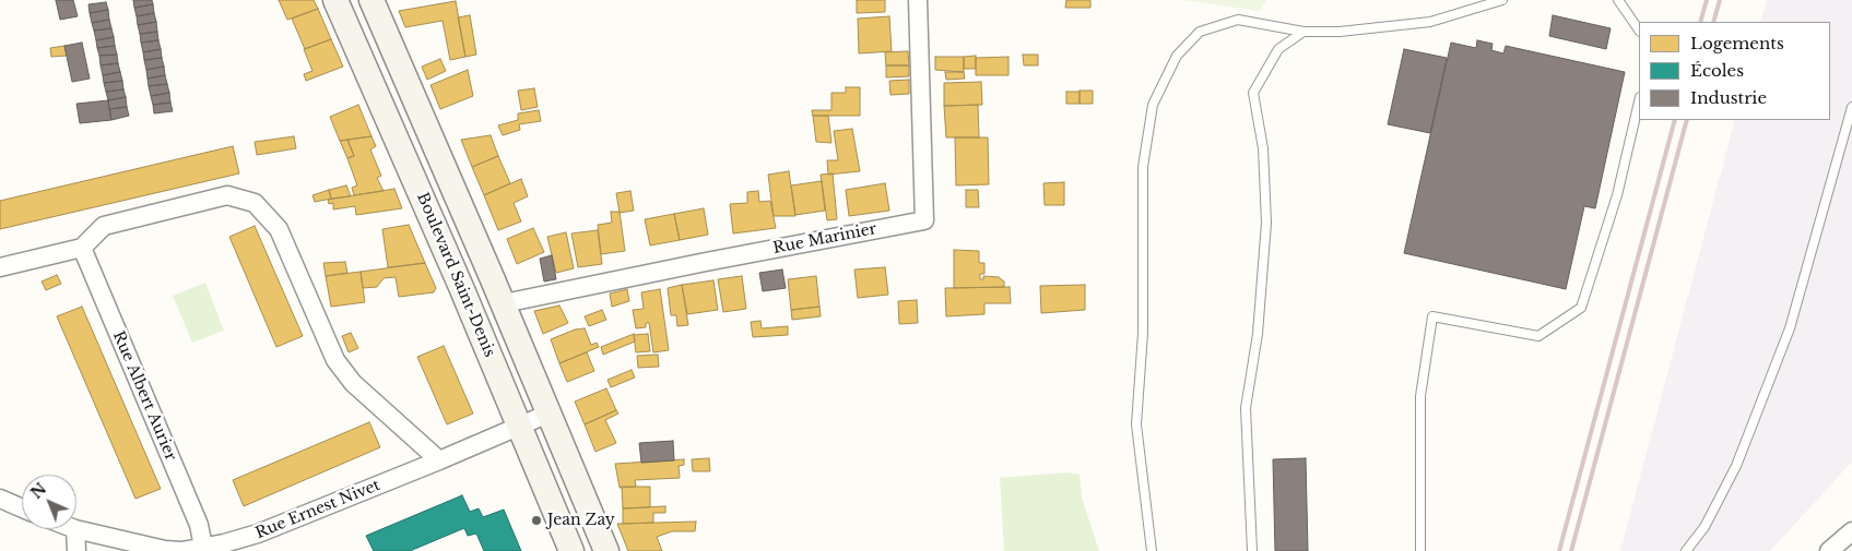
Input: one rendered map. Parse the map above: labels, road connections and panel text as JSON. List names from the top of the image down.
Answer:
{
  "streets": {
    "main road": ["Boulevard Saint-Denis"],
    "street": ["Rue Marinier", "Rue Albert Aurier", "Rue Ernest Nivet"]
  },
  "crossings": [
    ["Boulevard Saint-Denis", "Rue Ernest Nivet"],
    ["Rue Albert Aurier", "Rue Ernest Nivet"]
  ],
  "places": ["Jean Zay"],
  "legend": ["Logements", "Écoles", "Industrie"],
  "north": "top left"
}
